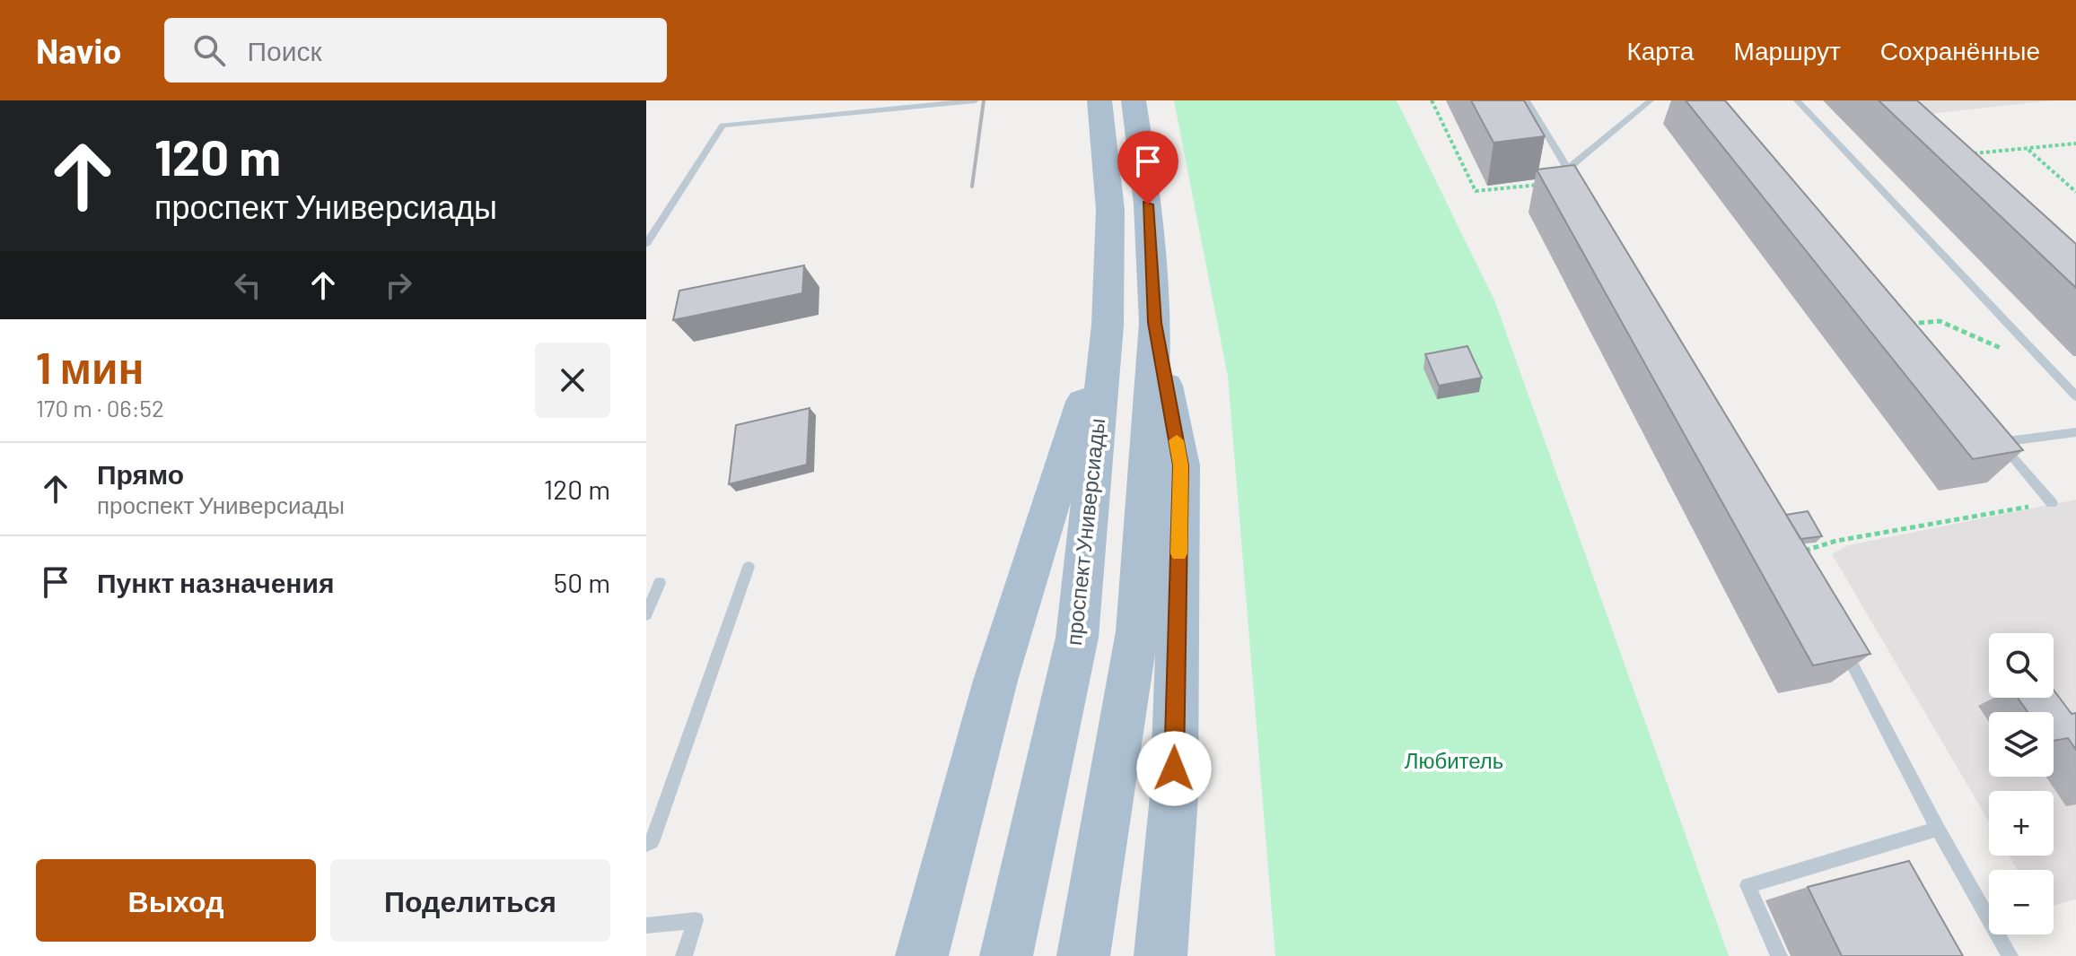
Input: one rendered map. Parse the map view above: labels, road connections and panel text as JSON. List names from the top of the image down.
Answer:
{
  "streets": {
    "main road": ["проспект Универсиады"]
  },
  "parks": ["Любитель"],
  "page": {
    "header": "Navio",
    "search": "Поиск",
    "nav": ["Карта", "Маршрут", "Сохранённые"],
    "turn": ["120 m", "проспект Универсиады"],
    "heading": ["1 мин", "170 m · 06:52"],
    "list": [
      {
        "name": "Прямо",
        "note": "проспект Универсиады",
        "value": "120 m"
      },
      {
        "name": "Пункт назначения",
        "value": "50 m"
      }
    ],
    "map_buttons": ["+", "−"],
    "buttons": ["Выход", "Поделиться"]
  }
}
